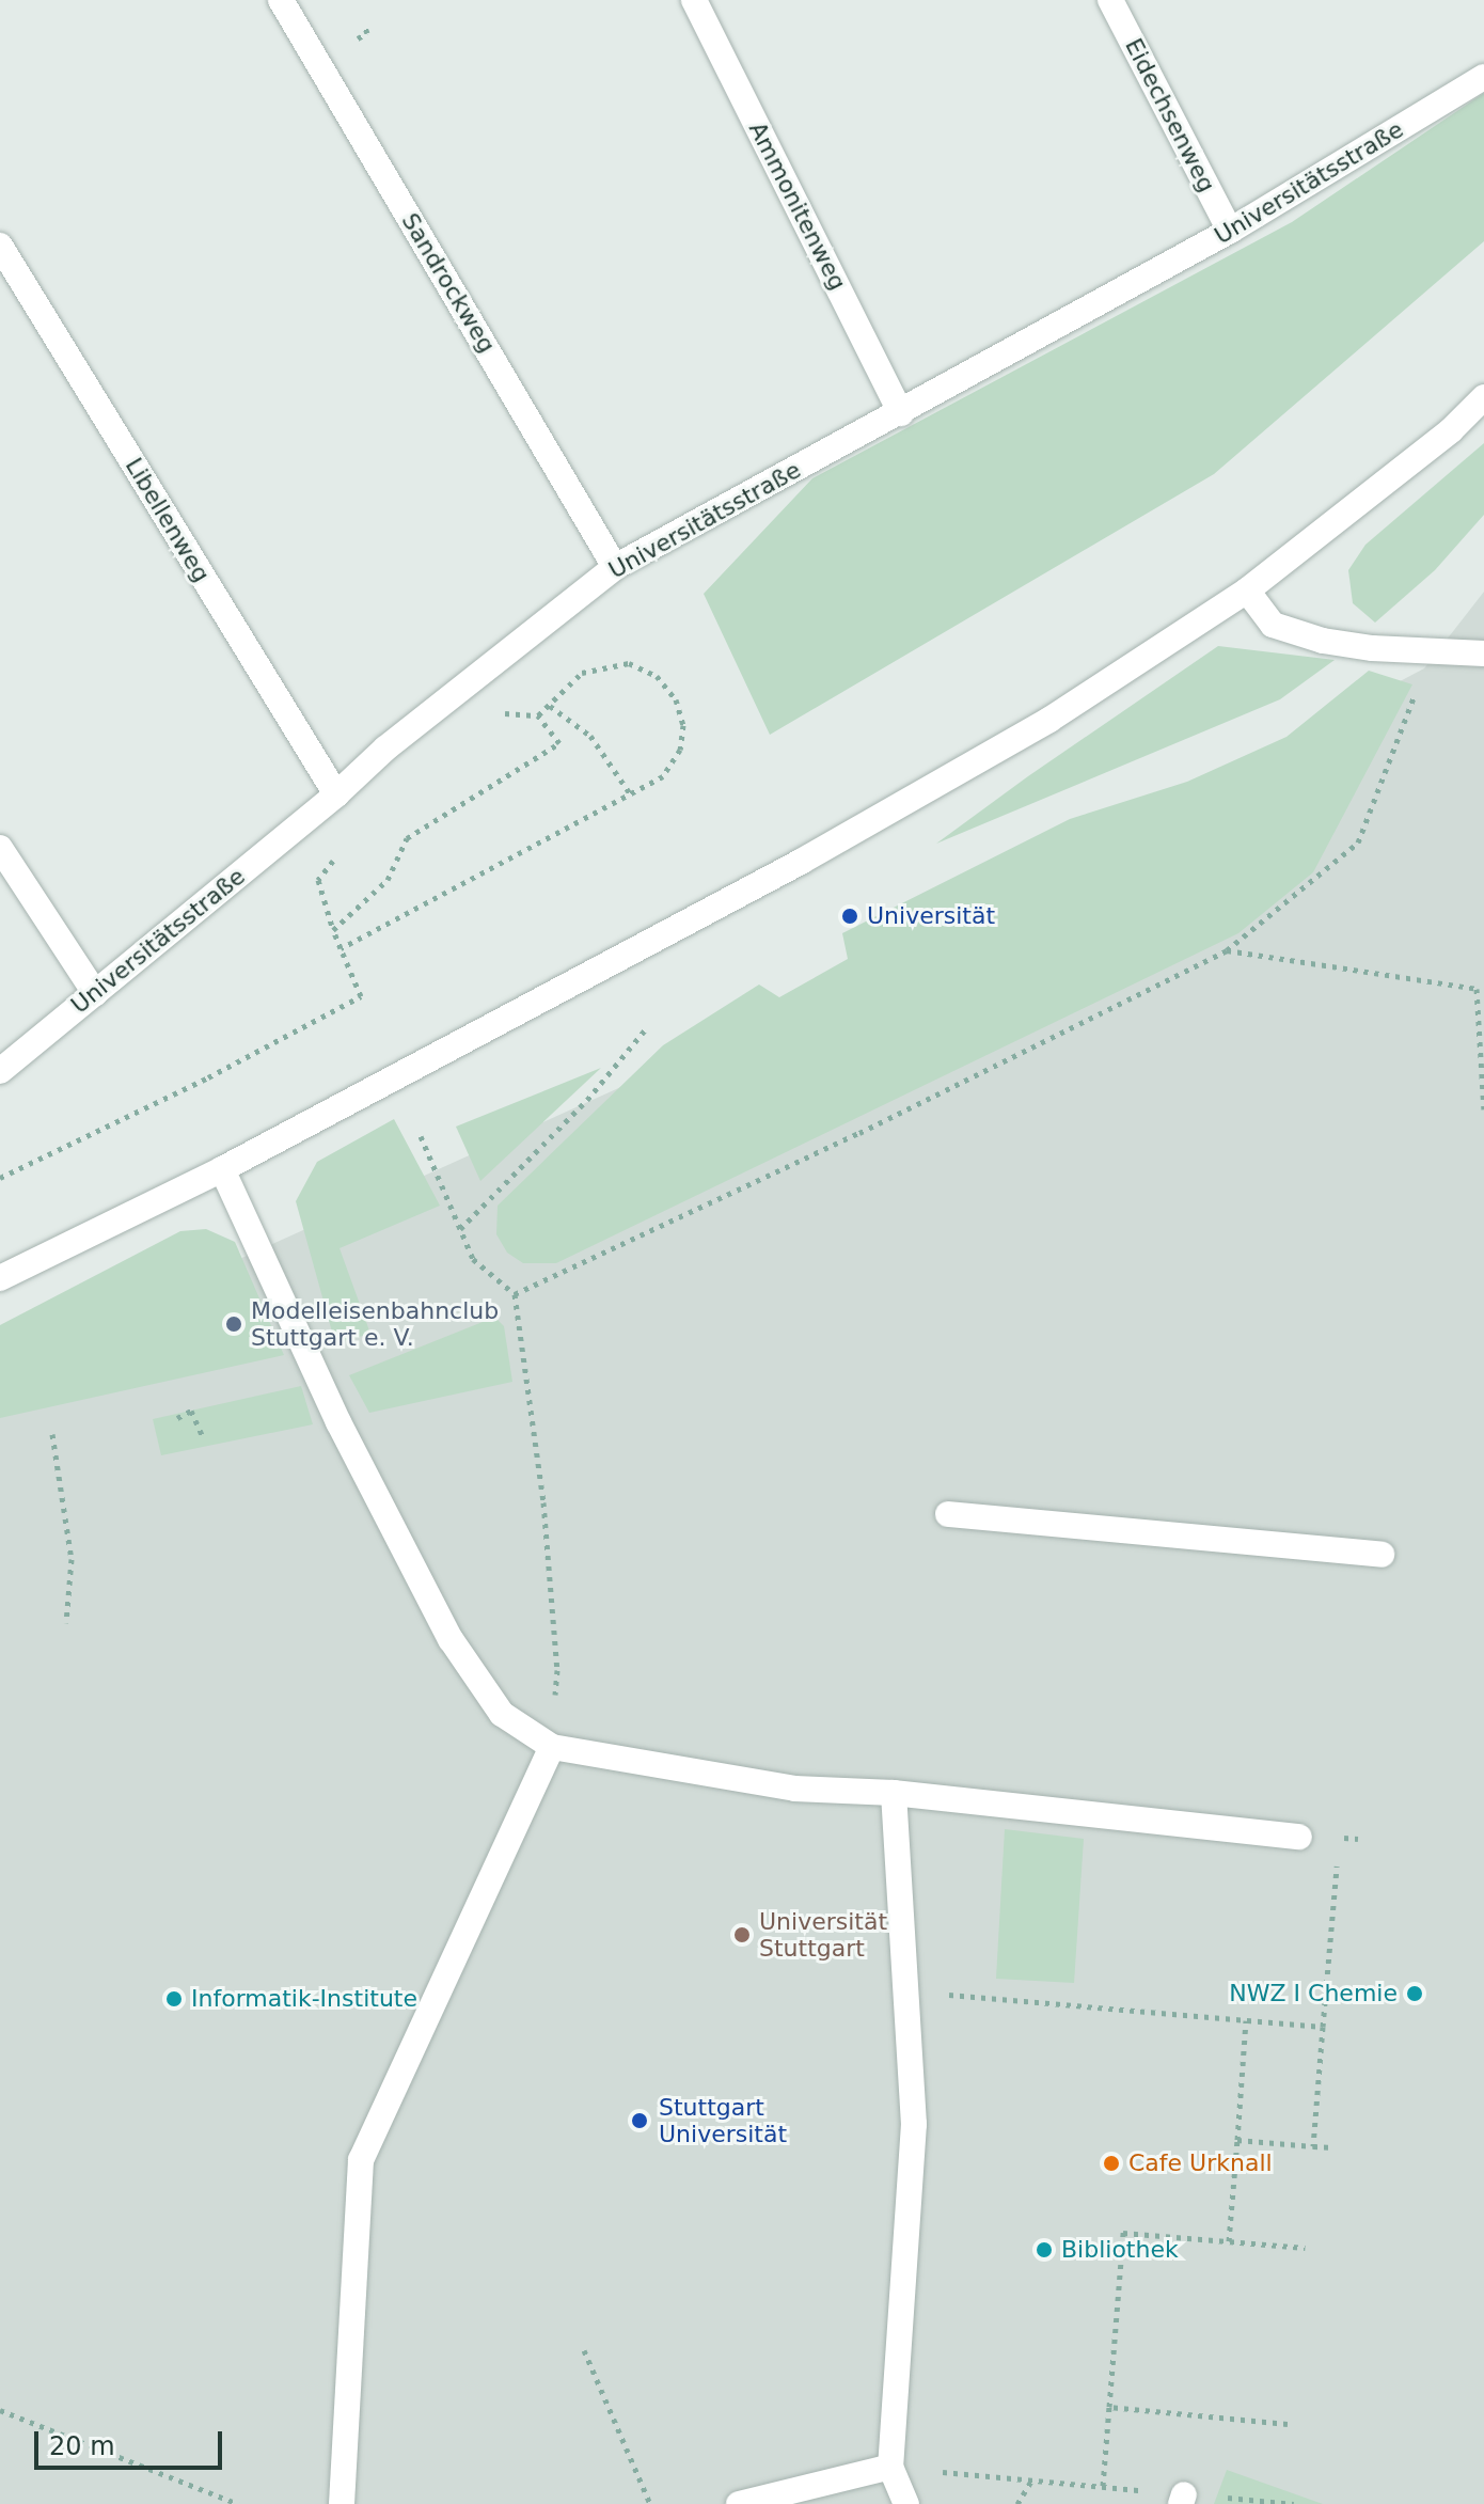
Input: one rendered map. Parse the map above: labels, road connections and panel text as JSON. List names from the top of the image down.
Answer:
{
  "streets": {
    "street": [
      "Eidechsenweg",
      "Universitätsstraße",
      "Ammonitenweg",
      "Sandrockweg",
      "Libellenweg"
    ]
  },
  "crossings": [
    ["Eidechsenweg", "Universitätsstraße"],
    ["Universitätsstraße", "Ammonitenweg"],
    ["Universitätsstraße", "Sandrockweg"],
    ["Universitätsstraße", "Libellenweg"]
  ],
  "places": [
    "Universität",
    "Modelleisenbahnclub Stuttgart e. V.",
    "Universität Stuttgart",
    "NWZ I Chemie",
    "Informatik-Institute",
    "Stuttgart Universität",
    "Cafe Urknall",
    "Bibliothek"
  ],
  "scale_bar": "20 m"
}
